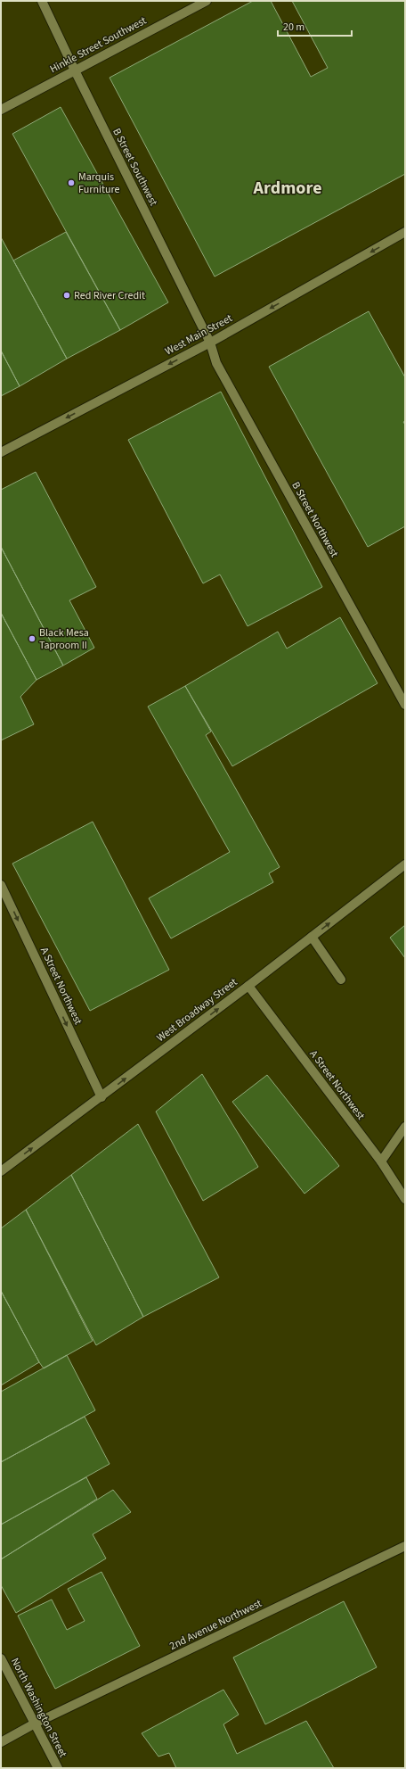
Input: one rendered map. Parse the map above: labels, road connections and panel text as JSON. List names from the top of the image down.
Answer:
{
  "streets": {
    "street": [
      "Hinkle Street Southwest",
      "B Street Southwest",
      "West Main Street",
      "B Street Northwest",
      "A Street Northwest",
      "West Broadway Street",
      "2nd Avenue Northwest",
      "North Washington Street"
    ]
  },
  "crossings": [
    ["Hinkle Street Southwest", "B Street Southwest"],
    ["B Street Southwest", "West Main Street"],
    ["B Street Southwest", "B Street Northwest"],
    ["West Main Street", "B Street Northwest"],
    ["A Street Northwest", "West Broadway Street"],
    ["2nd Avenue Northwest", "North Washington Street"]
  ],
  "one_way": ["West Main Street", "A Street Northwest", "West Broadway Street"],
  "districts": ["Ardmore"],
  "places": ["Marquis Furniture", "Red River Credit", "Black Mesa Taproom II"],
  "scale_bar": "20 m"
}
